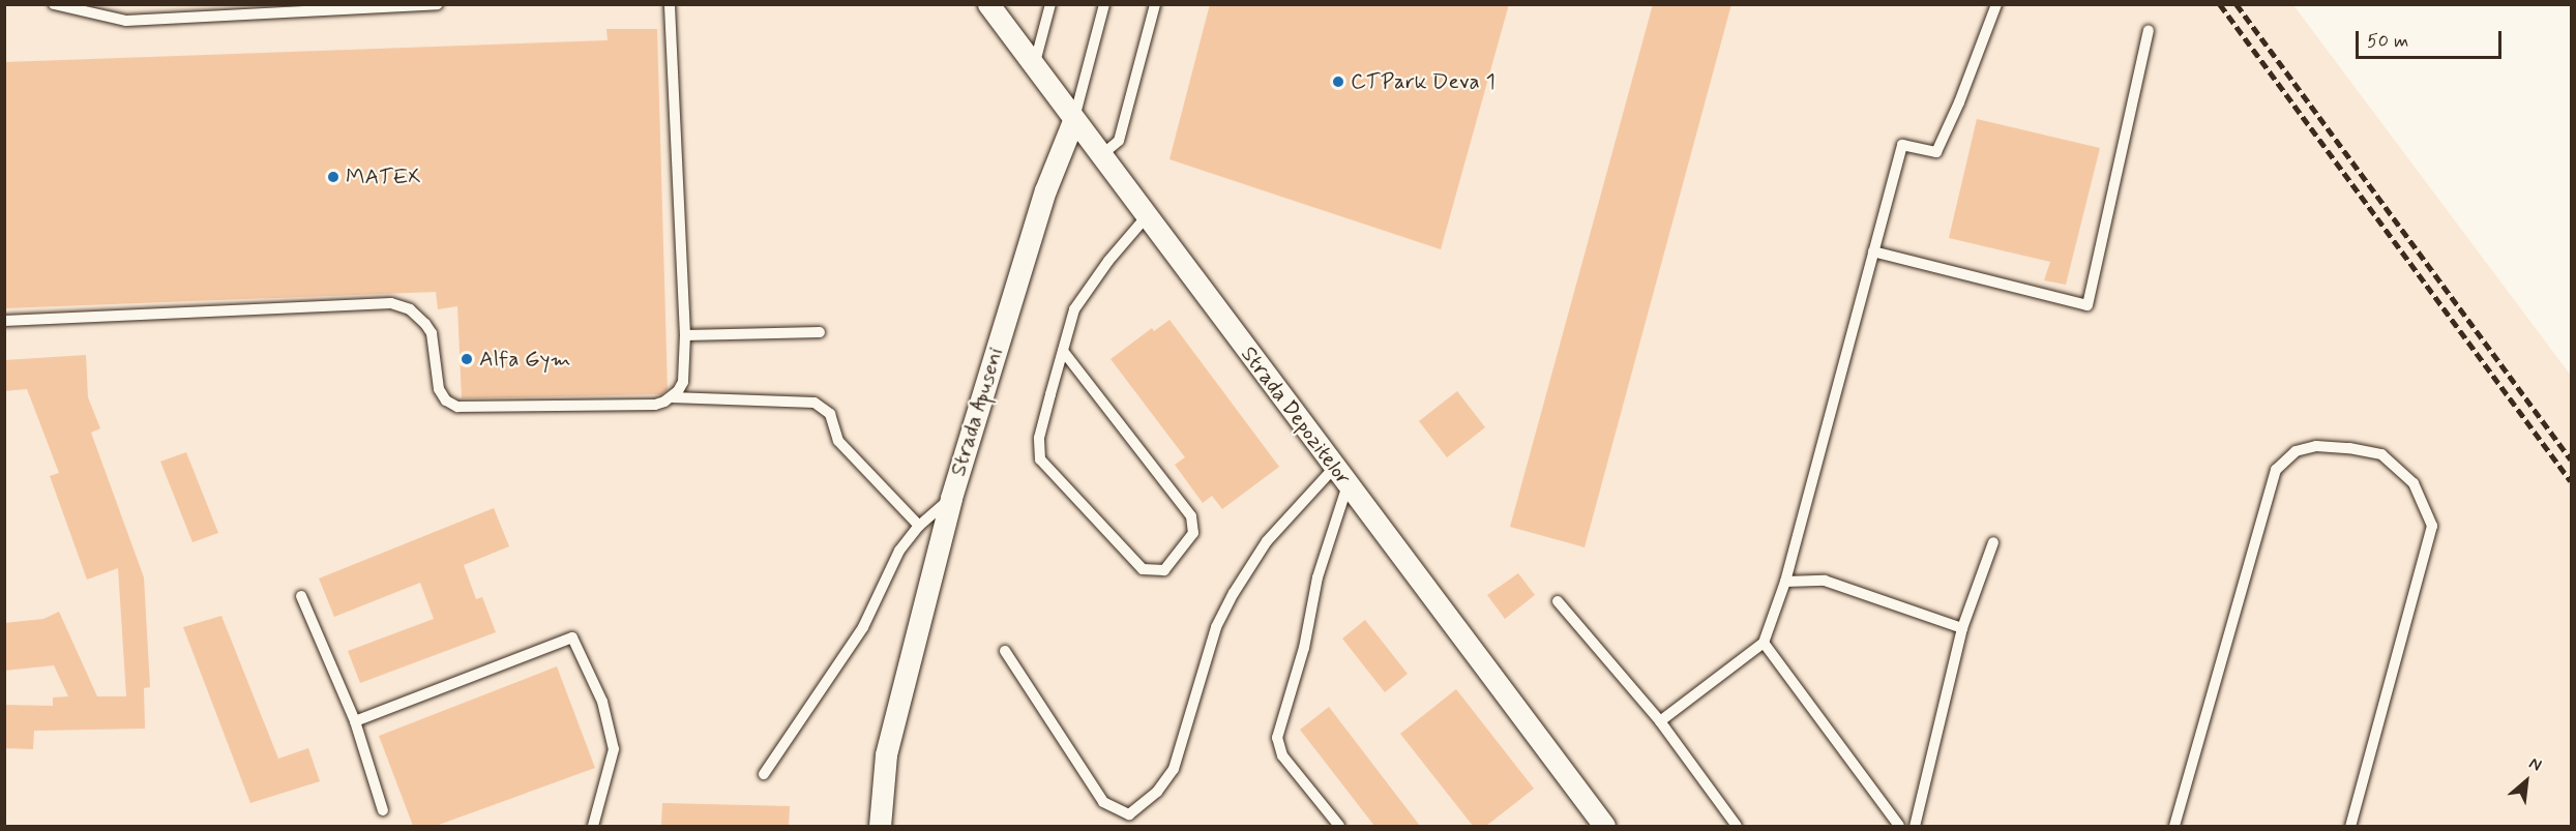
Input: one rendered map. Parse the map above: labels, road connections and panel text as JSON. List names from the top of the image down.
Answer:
{
  "streets": {
    "street": ["Strada Apuseni", "Strada Depozitelor"]
  },
  "crossings": [
    ["Strada Apuseni", "Strada Depozitelor"]
  ],
  "places": ["CTPark Deva 1", "MATEX", "Alfa Gym"],
  "scale_bar": "50 m",
  "north": "top right"
}
